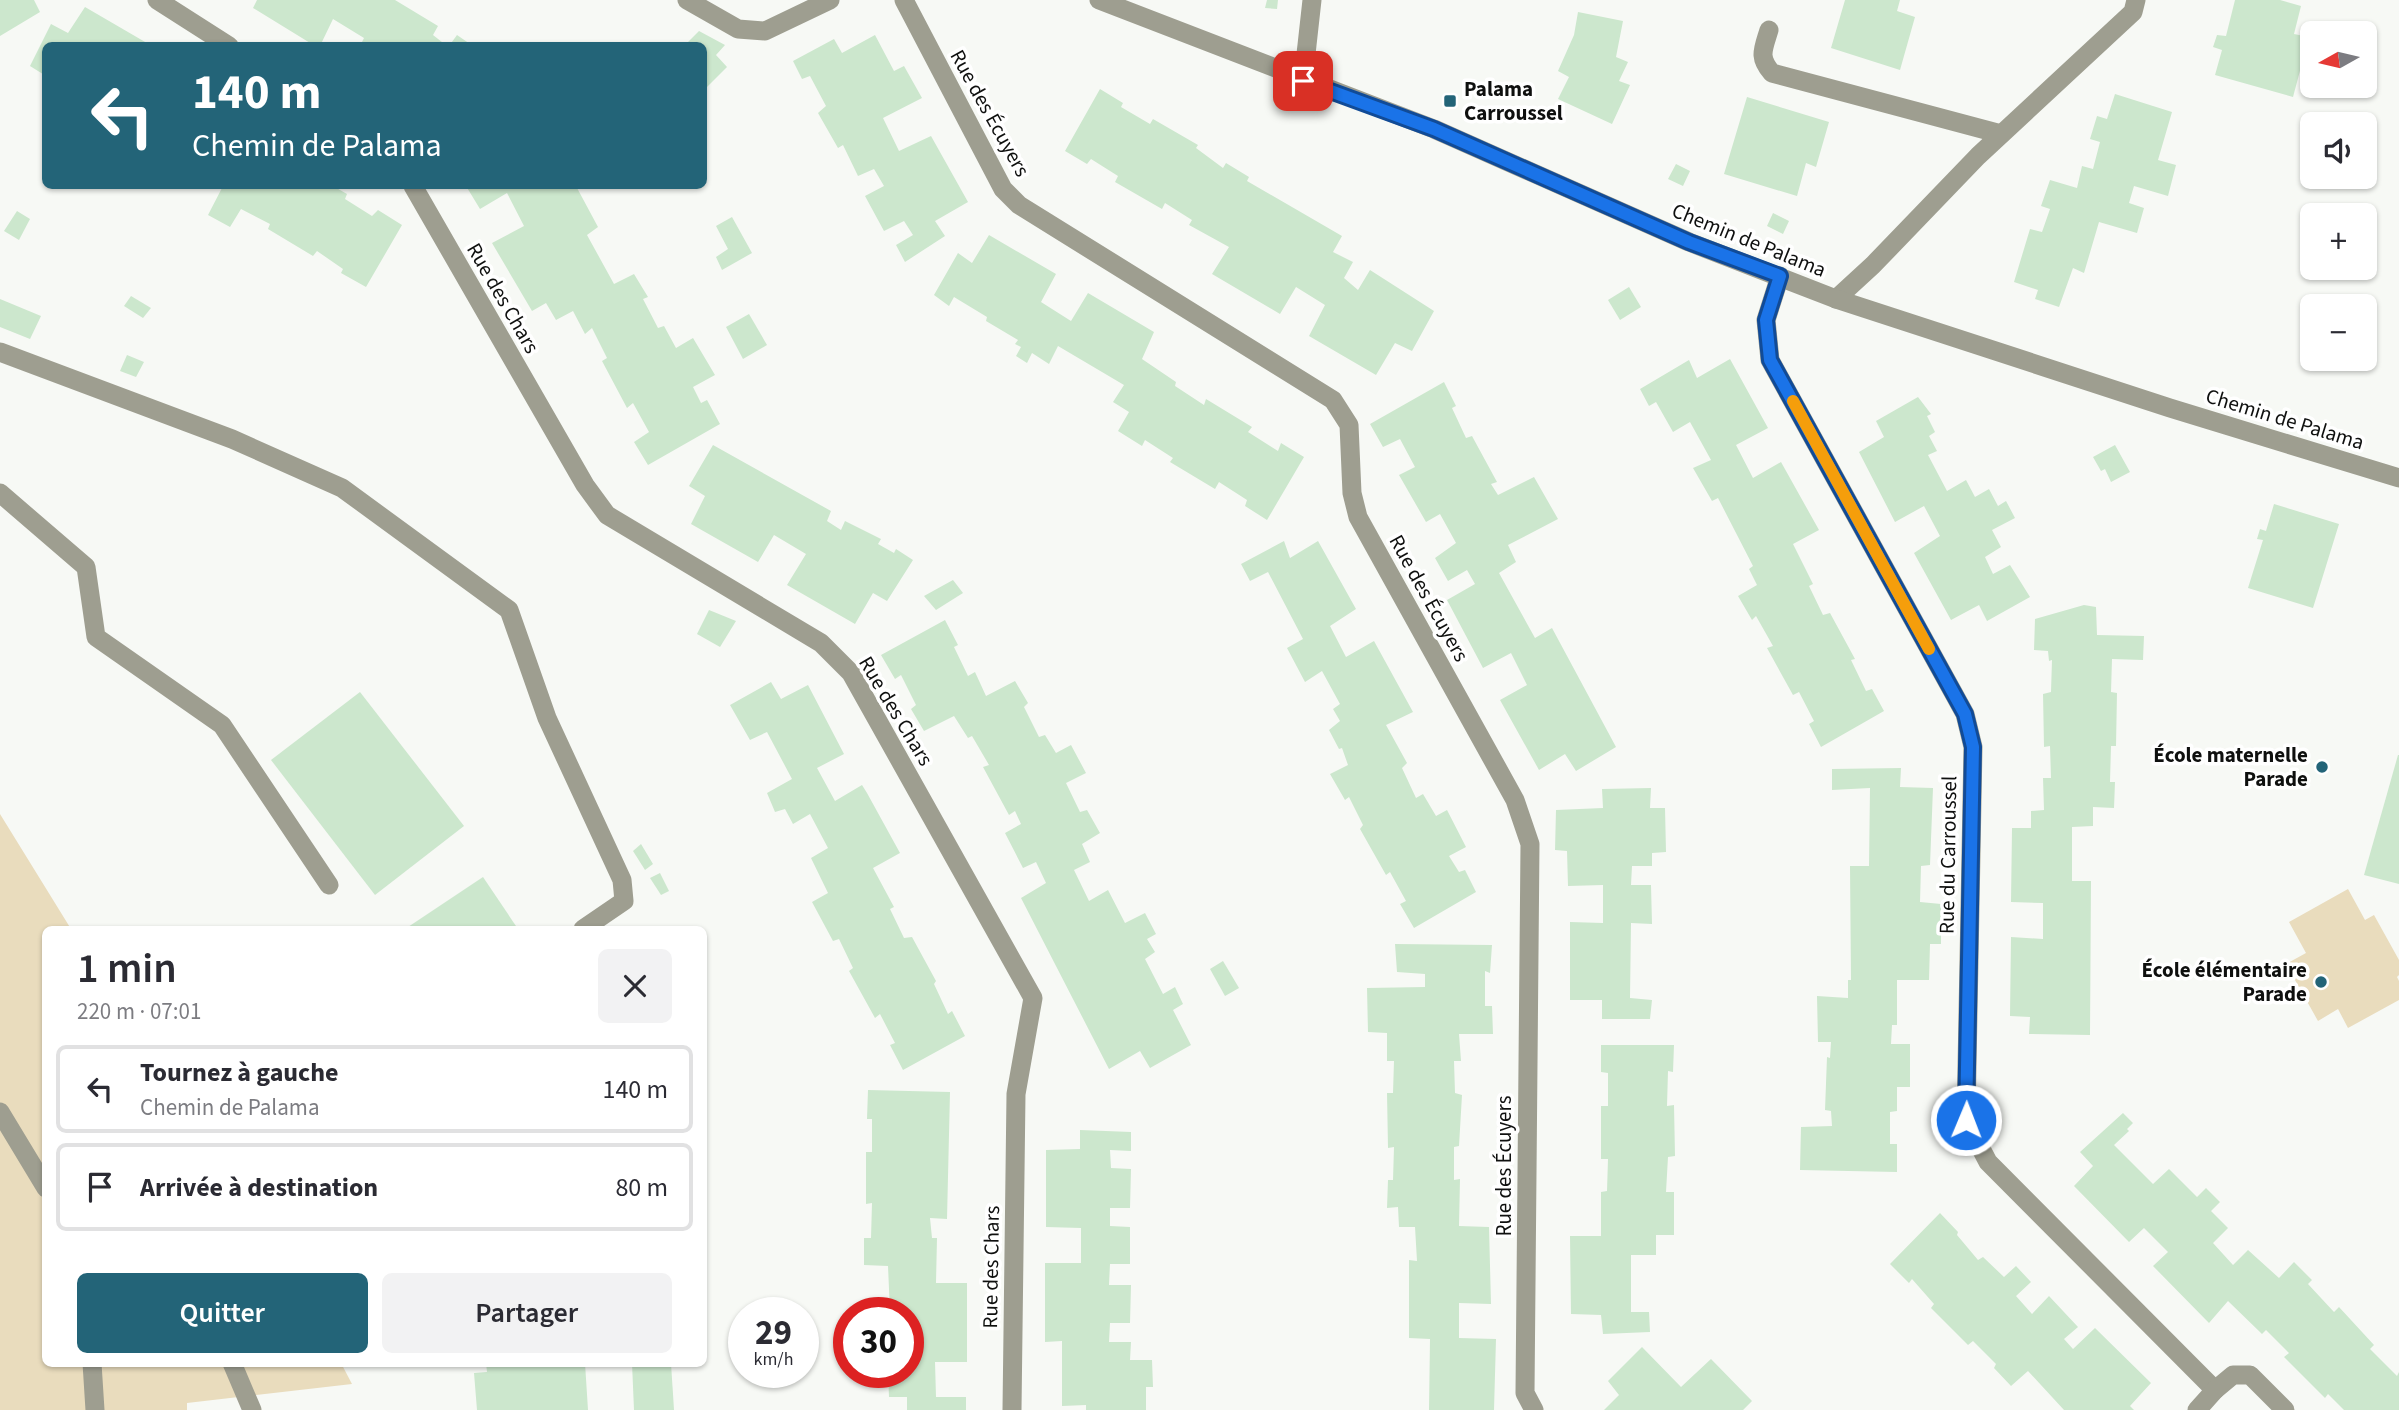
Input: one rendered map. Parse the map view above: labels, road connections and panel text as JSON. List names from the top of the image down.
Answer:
{
  "streets": {
    "street": [
      "Rue des Écuyers",
      "Chemin de Palama",
      "Rue des Chars",
      "Rue du Carroussel"
    ]
  },
  "crossings": [
    ["Chemin de Palama", "Rue du Carroussel"]
  ],
  "places": {
    "transit": ["Palama Carroussel"],
    "other": ["École maternelle Parade", "École élémentaire Parade"]
  },
  "north": "left",
  "page": {
    "map_buttons": ["+", "−"],
    "turn": ["140 m", "Chemin de Palama"],
    "heading": ["1 min", "220 m · 07:01"],
    "list": [
      {
        "name": "Tournez à gauche",
        "note": "Chemin de Palama",
        "value": "140 m"
      },
      {
        "name": "Arrivée à destination",
        "value": "80 m"
      }
    ],
    "buttons": ["Quitter", "Partager"],
    "speed": "29 km/h",
    "limit": "30"
  }
}
